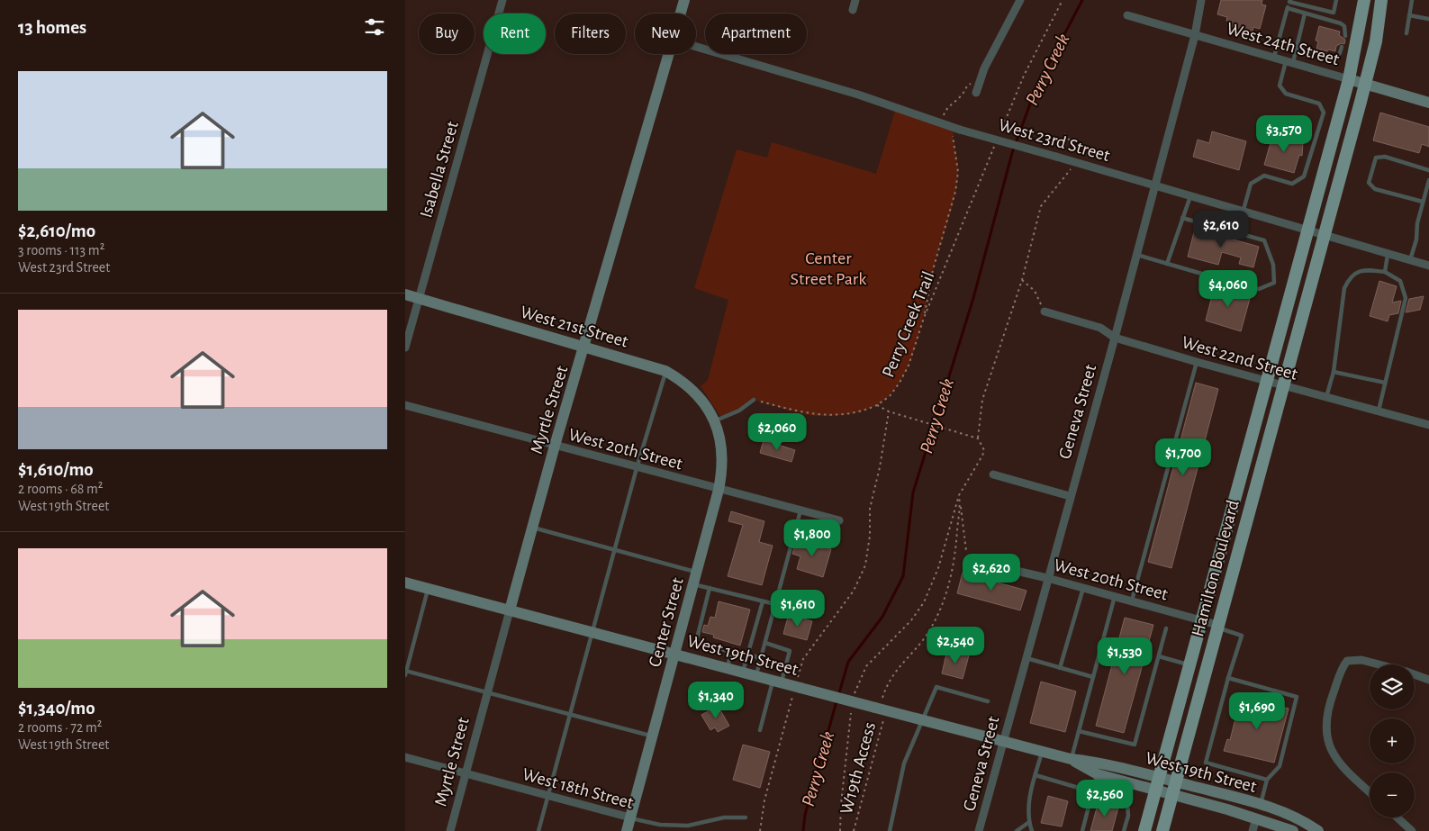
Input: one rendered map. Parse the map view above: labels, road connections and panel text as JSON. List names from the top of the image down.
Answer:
{
  "streets": {
    "main road": [
      "West 24th Street",
      "West 21st Street",
      "Myrtle Street",
      "Hamilton Boulevard",
      "Center Street",
      "West 19th Street"
    ],
    "street": [
      "West 23rd Street",
      "Isabella Street",
      "West 22nd Street",
      "Geneva Street",
      "West 20th Street",
      "West 18th Street"
    ],
    "path": ["Perry Creek Trail", "W19th Access"]
  },
  "crossings": [
    ["West 24th Street", "Geneva Street"],
    ["West 24th Street", "Hamilton Boulevard"],
    ["West 23rd Street", "Geneva Street"],
    ["West 23rd Street", "Hamilton Boulevard"],
    ["Isabella Street", "West 21st Street"],
    ["West 21st Street", "Myrtle Street"],
    ["West 21st Street", "Center Street"],
    ["West 22nd Street", "Geneva Street"],
    ["West 22nd Street", "Hamilton Boulevard"],
    ["Myrtle Street", "West 20th Street"],
    ["Myrtle Street", "West 19th Street"],
    ["Myrtle Street", "West 18th Street"],
    ["Geneva Street", "West 20th Street"],
    ["Geneva Street", "West 19th Street"],
    ["West 20th Street", "Hamilton Boulevard"],
    ["West 20th Street", "Center Street"],
    ["Hamilton Boulevard", "West 19th Street"],
    ["Center Street", "West 19th Street"],
    ["Center Street", "West 18th Street"],
    ["West 19th Street", "W19th Access"]
  ],
  "water": ["Perry Creek"],
  "parks": ["Center Street Park"],
  "page": {
    "heading": "13 homes",
    "chip": [
      "Buy",
      "Rent",
      "Filters",
      "New",
      "Apartment"
    ],
    "list": [
      {
        "name": "$2,610/mo",
        "note": "3 rooms · 113 m² · West 23rd Street"
      },
      {
        "name": "$1,610/mo",
        "note": "2 rooms · 68 m² · West 19th Street"
      },
      {
        "name": "$1,340/mo",
        "note": "2 rooms · 72 m² · West 19th Street"
      }
    ],
    "price": [
      "$3,570",
      "$2,610",
      "$4,060",
      "$2,060",
      "$1,700",
      "$1,800",
      "$2,620",
      "$1,610",
      "$2,540",
      "$1,530",
      "$1,340",
      "$1,690",
      "$2,560"
    ],
    "map_buttons": ["+", "−"]
  }
}
